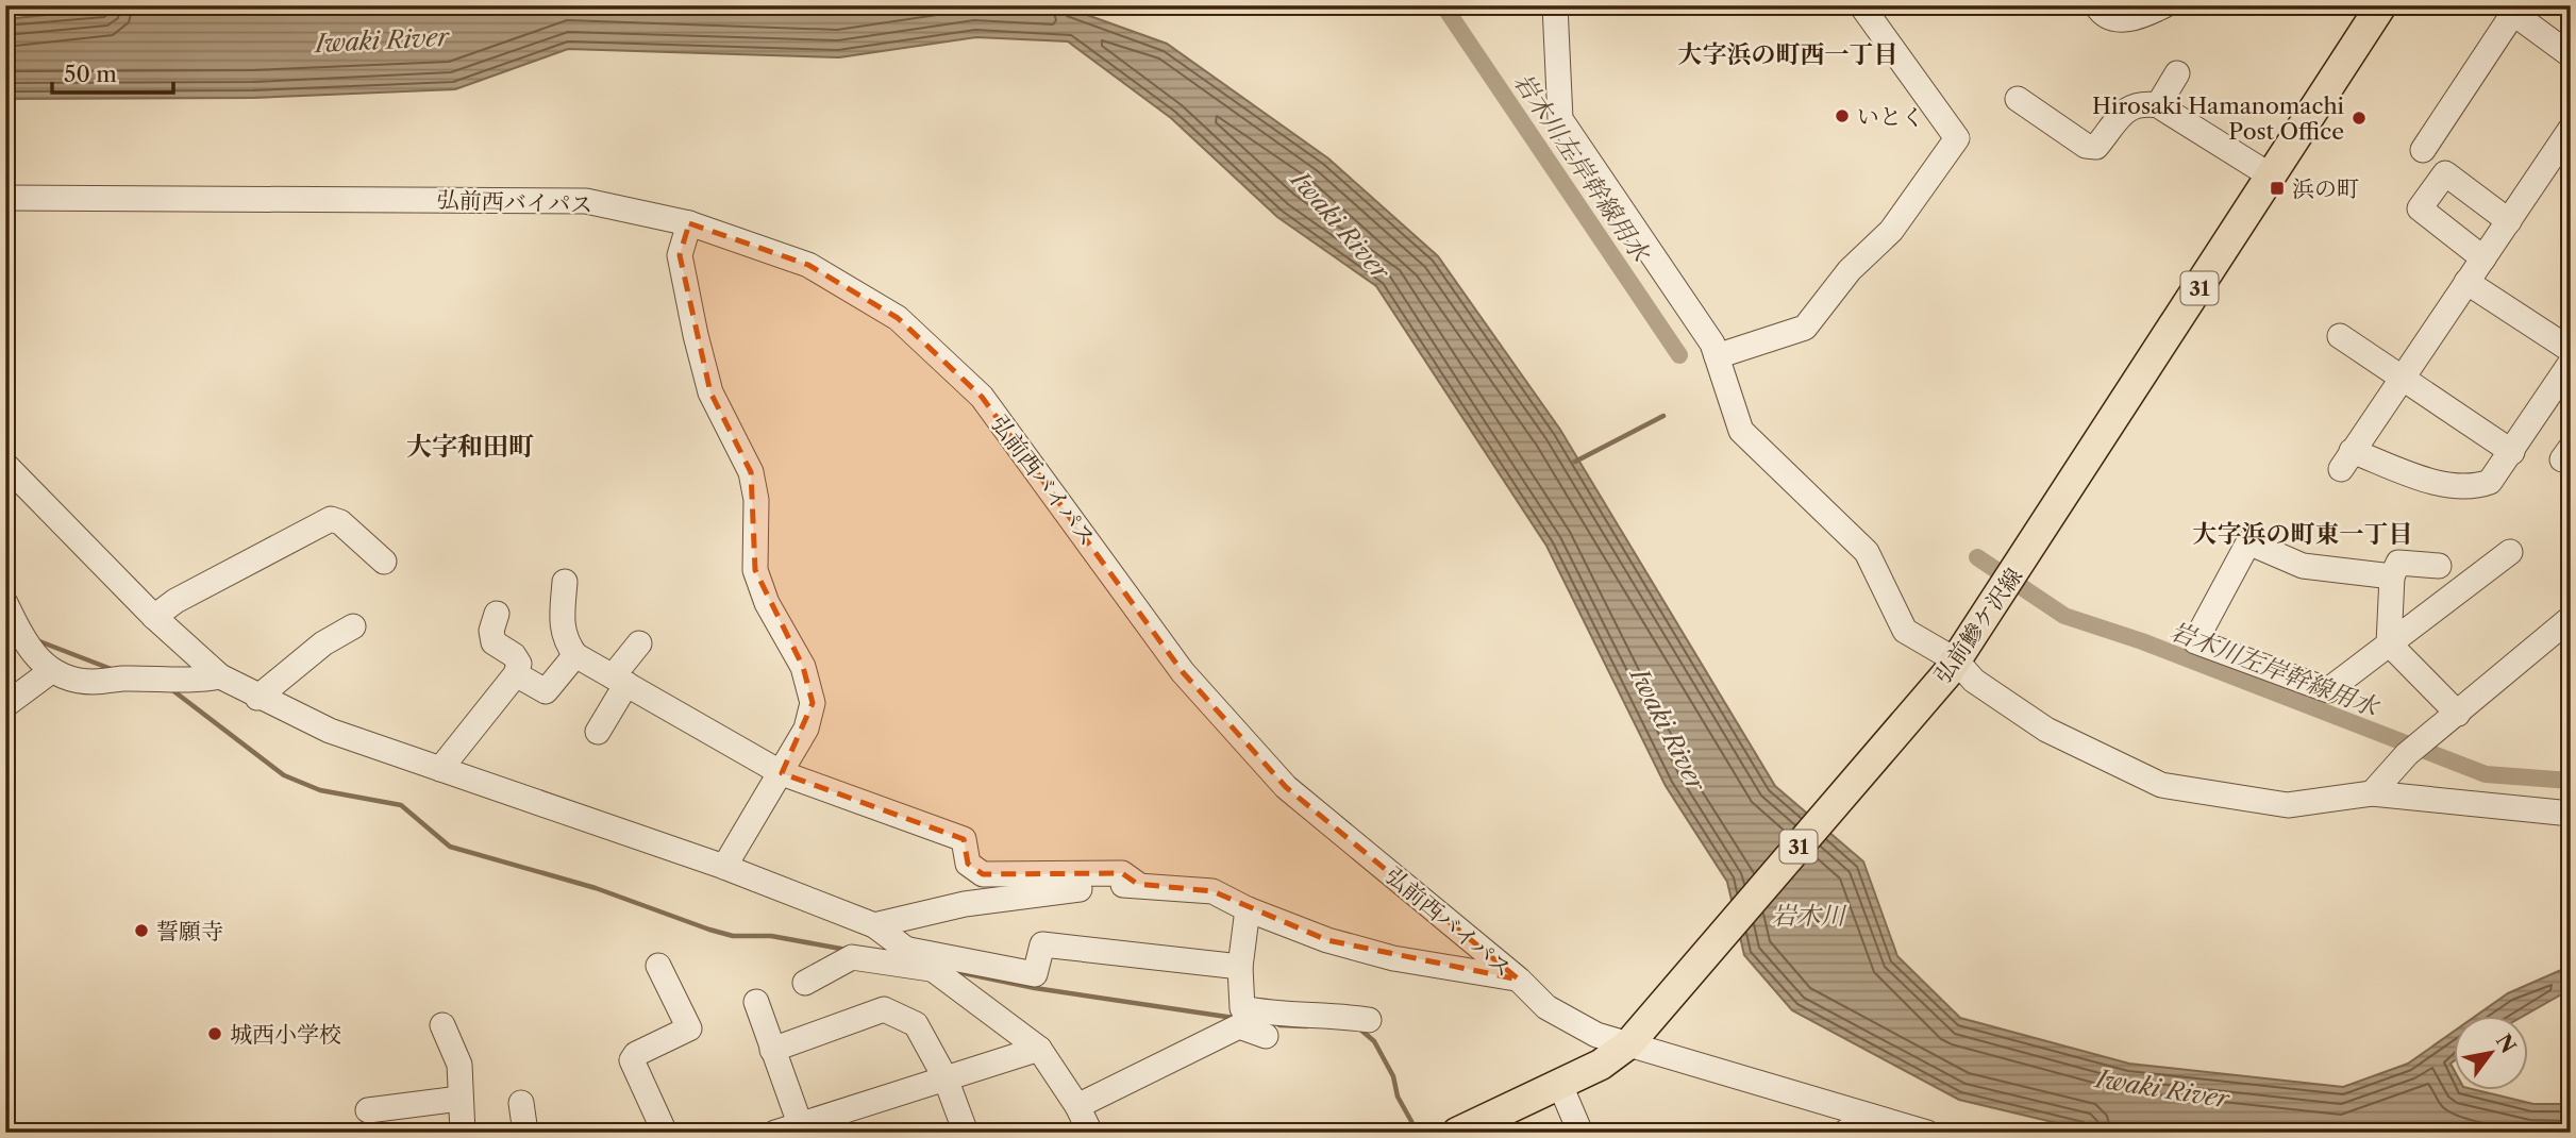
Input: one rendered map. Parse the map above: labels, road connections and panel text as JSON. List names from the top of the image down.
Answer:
{
  "streets": {
    "main road": ["31", "弘前鰺ケ沢線"],
    "street": ["弘前西バイパス"]
  },
  "crossings": [
    ["弘前西バイパス", "弘前鰺ケ沢線"]
  ],
  "districts": ["大字浜の町西一丁目", "大字和田町", "大字浜の町東一丁目"],
  "water": ["Iwaki River", "岩木川左岸幹線用水", "岩木川"],
  "places": {
    "other": [
      "いとく",
      "Hirosaki Hamanomachi Post Office",
      "誓願寺",
      "城西小学校"
    ],
    "transit": ["浜の町"]
  },
  "scale_bar": "50 m",
  "north": "top right"
}
